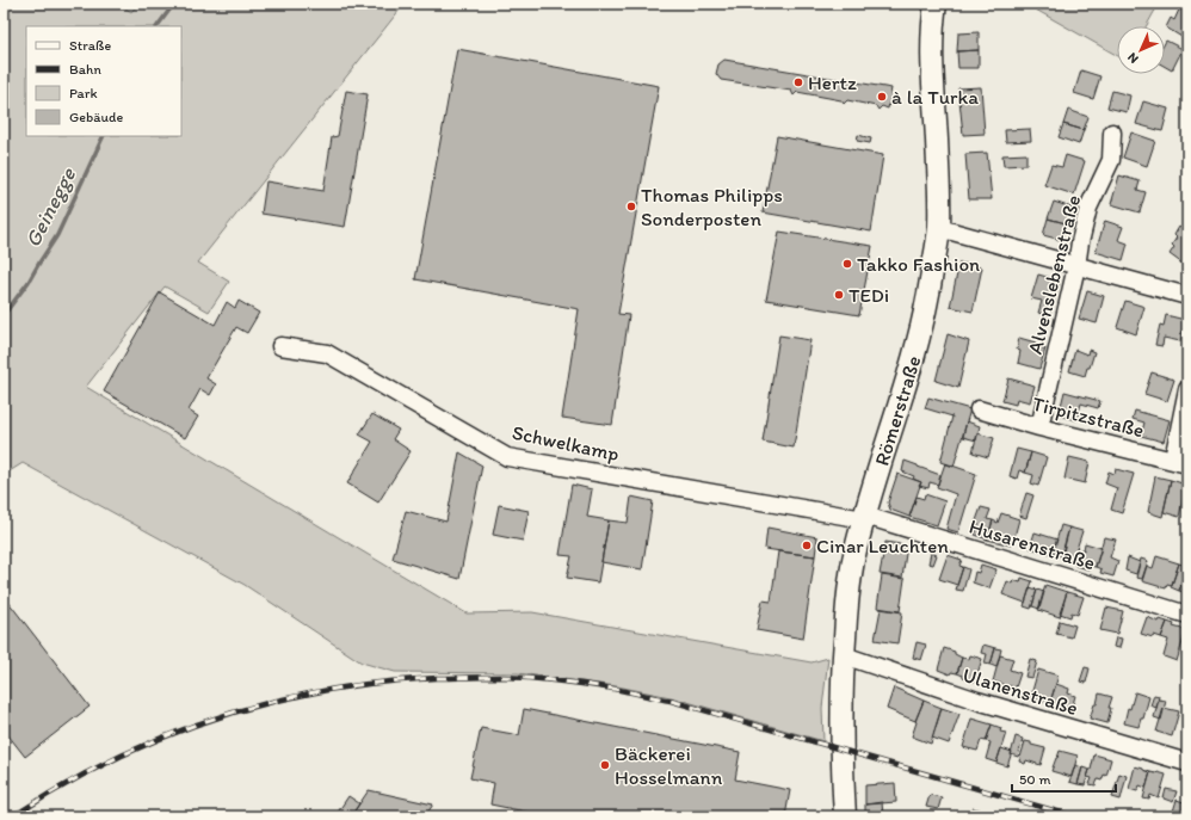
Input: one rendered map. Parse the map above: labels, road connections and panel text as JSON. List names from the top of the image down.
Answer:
{
  "streets": {
    "main road": ["Römerstraße"],
    "street": [
      "Alvenslebenstraße",
      "Tirpitzstraße",
      "Schwelkamp",
      "Husarenstraße",
      "Ulanenstraße"
    ]
  },
  "crossings": [
    ["Alvenslebenstraße", "Tirpitzstraße"],
    ["Römerstraße", "Schwelkamp"],
    ["Römerstraße", "Husarenstraße"],
    ["Römerstraße", "Ulanenstraße"],
    ["Schwelkamp", "Husarenstraße"]
  ],
  "water": ["Geinegge"],
  "places": [
    "Hertz",
    "à la Turka",
    "Thomas Philipps Sonderposten",
    "Takko Fashion",
    "TEDi",
    "Cinar Leuchten",
    "Bäckerei Hosselmann"
  ],
  "legend": [
    "Straße",
    "Bahn",
    "Park",
    "Gebäude"
  ],
  "scale_bar": "50 m",
  "north": "bottom left"
}
